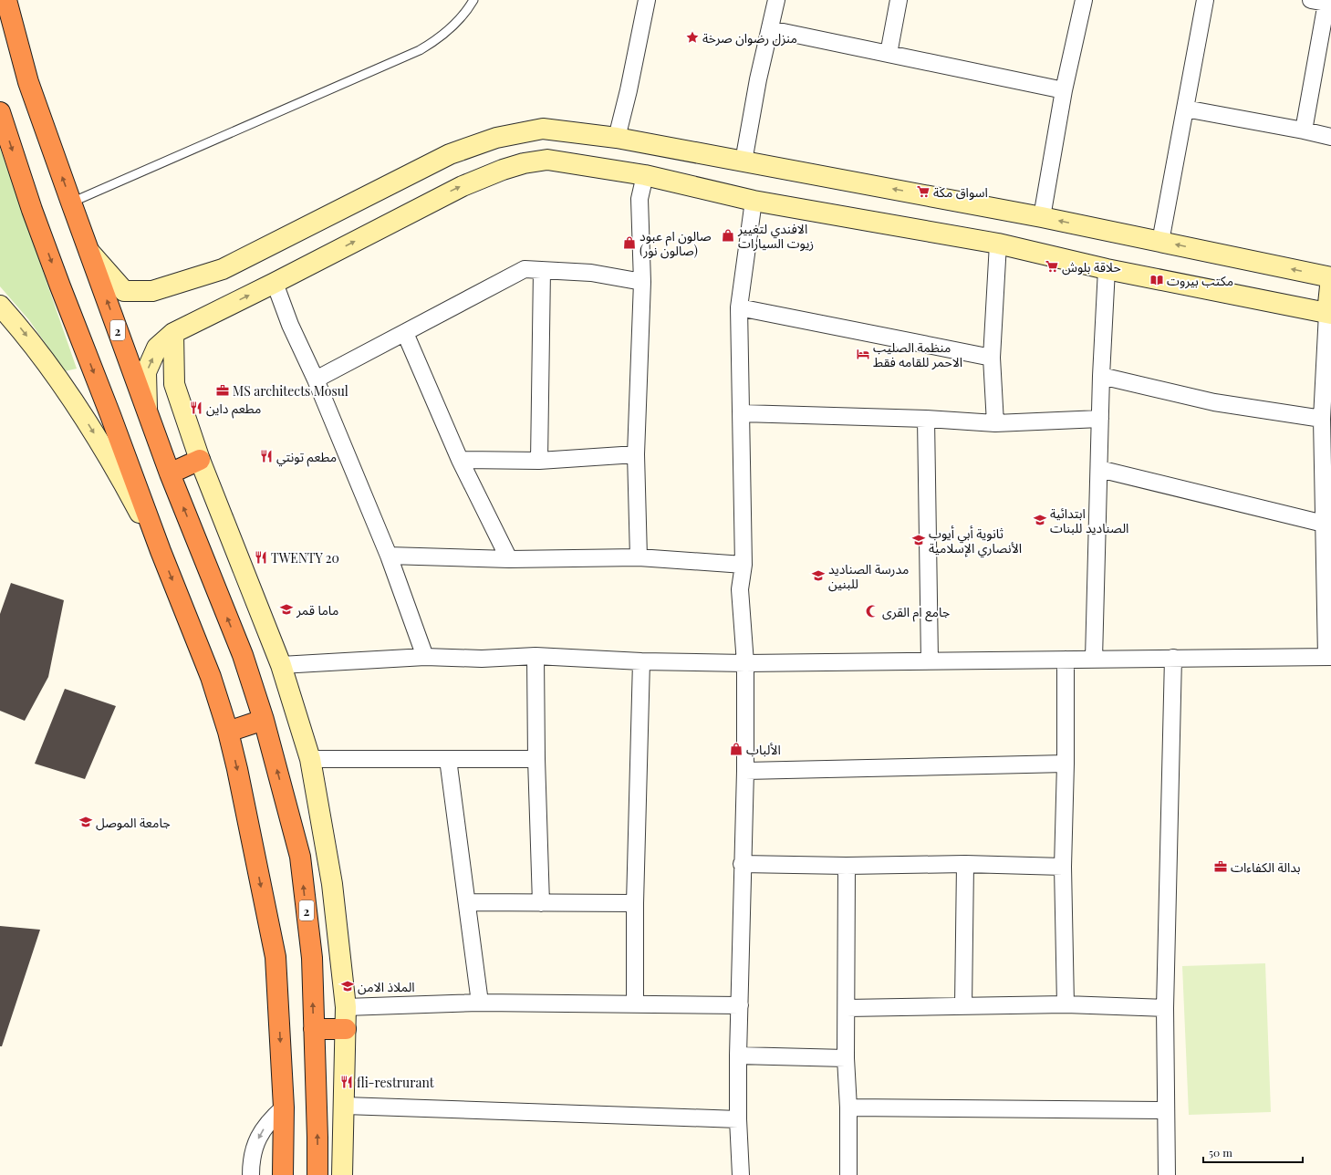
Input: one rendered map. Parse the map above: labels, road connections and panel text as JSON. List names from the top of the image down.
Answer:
{
  "streets": {
    "highway": ["2"]
  },
  "places": {
    "place": ["منزل رضوان صرخة"],
    "supermarket": ["اسواق مكة", "حلاقة بلوش"],
    "shop": ["الافندي لتغيير زيوت السيارات", "صالون ام عبود (صالون نور)", "الألباب"],
    "library": ["مكتب بيروت"],
    "hotel": ["منظمة الصليب الاحمر للقامه فقط"],
    "office": ["MS architects Mosul", "بدالة الكفاءات"],
    "restaurant": [
      "مطعم داين",
      "مطعم تونتي",
      "TWENTY 20",
      "fli-restrurant"
    ],
    "school or university": [
      "ابتدائية الصناديد للبنات",
      "ثانوية أبي أيوب الأنصاري الإسلامية",
      "مدرسة الصناديد للبنين",
      "ماما قمر",
      "جامعة الموصل",
      "الملاذ الامن"
    ],
    "mosque": ["جامع ام القرى"]
  },
  "scale_bar": "50 m"
}
